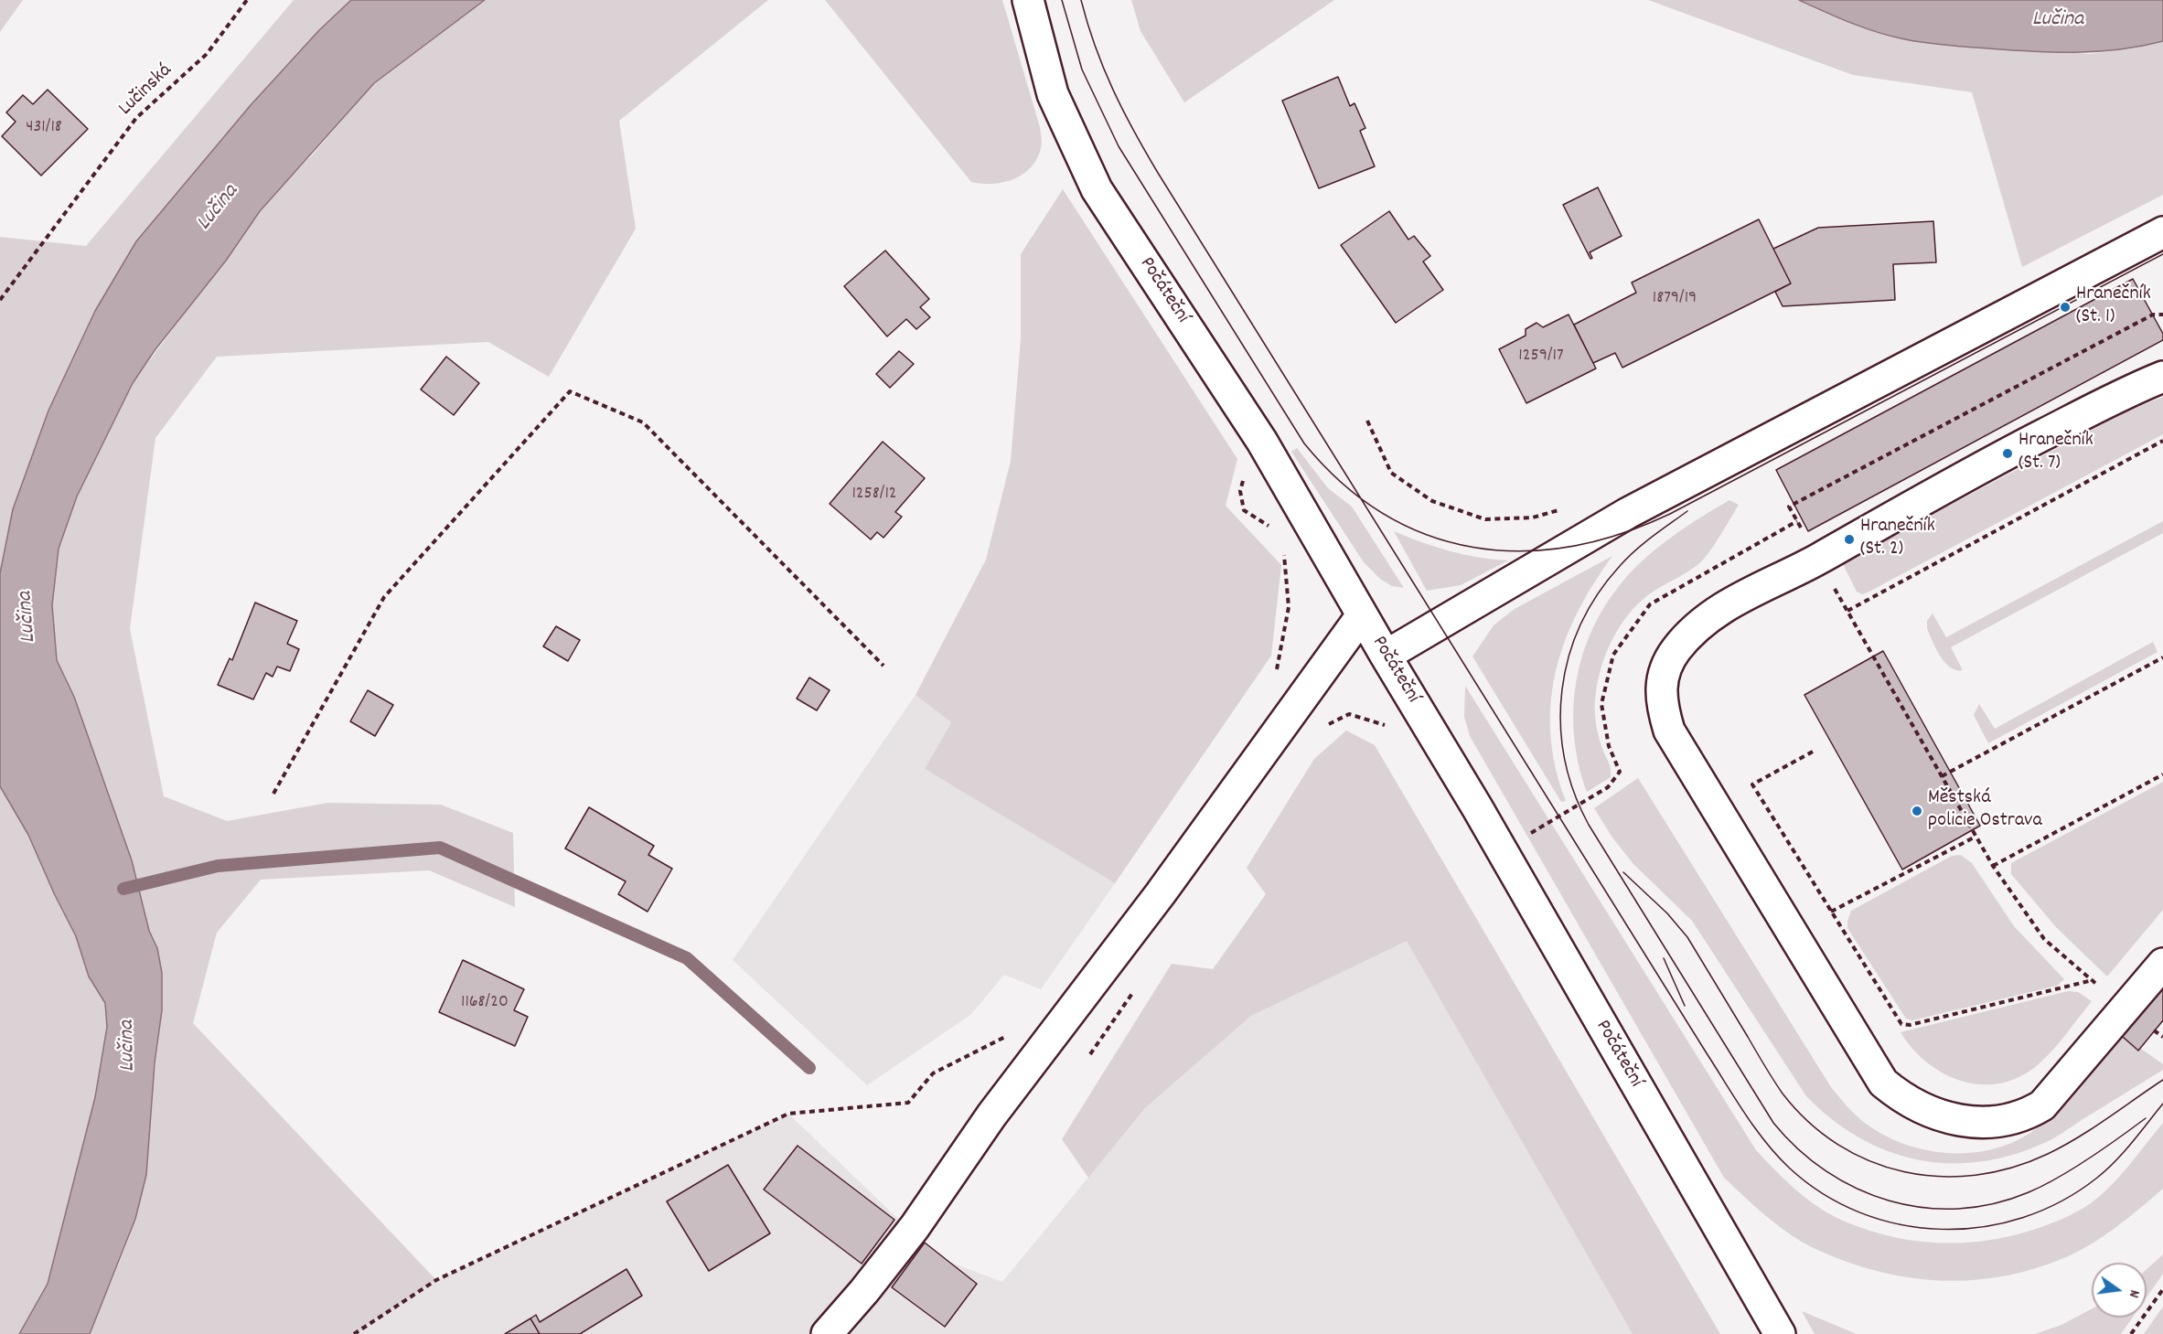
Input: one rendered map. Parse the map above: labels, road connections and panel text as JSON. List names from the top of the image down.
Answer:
{
  "streets": {
    "street": ["Počáteční"],
    "path": ["Lučinská"]
  },
  "water": ["Lučina"],
  "places": [
    "Hranečník (St. 1)",
    "Hranečník (St. 7)",
    "Hranečník (St. 2)",
    "Městská policie Ostrava"
  ],
  "house_numbers": [
    "431/18",
    "1879/19",
    "1259/17",
    "1258/12",
    "1168/20"
  ],
  "north": "right"
}
